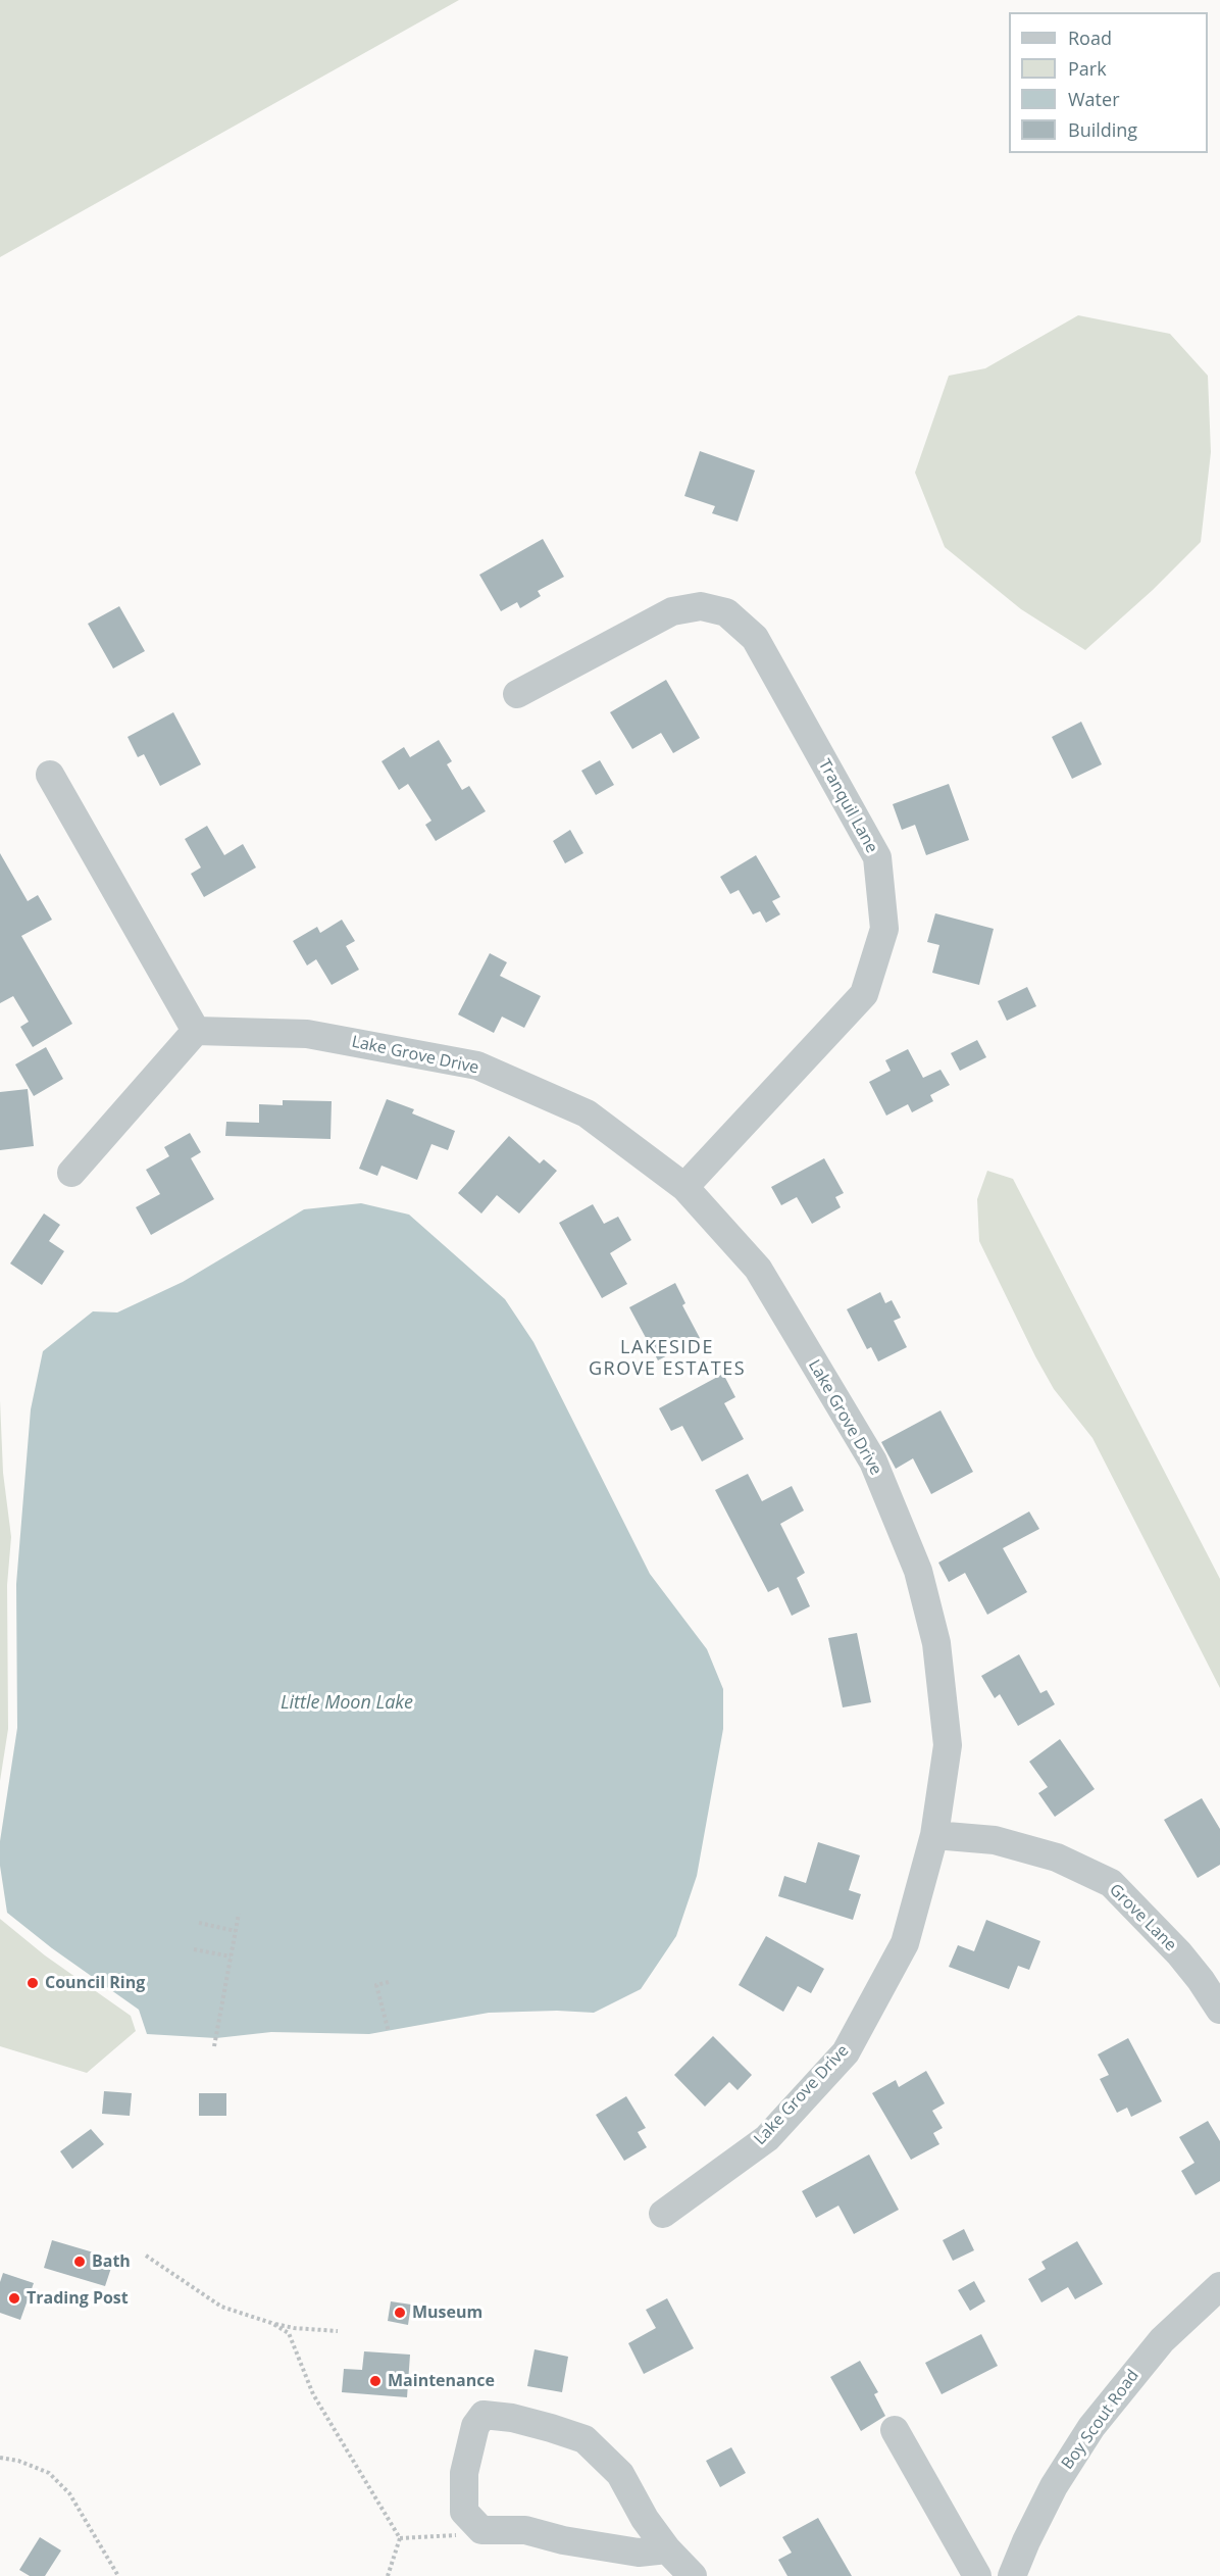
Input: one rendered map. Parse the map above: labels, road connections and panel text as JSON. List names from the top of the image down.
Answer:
{
  "streets": {
    "street": [
      "Tranquil Lane",
      "Lake Grove Drive",
      "Grove Lane",
      "Boy Scout Road"
    ]
  },
  "crossings": [
    ["Tranquil Lane", "Lake Grove Drive"],
    ["Lake Grove Drive", "Grove Lane"]
  ],
  "districts": ["LAKESIDE GROVE ESTATES"],
  "water": ["Little Moon Lake"],
  "places": [
    "Council Ring",
    "Bath",
    "Trading Post",
    "Museum",
    "Maintenance"
  ],
  "legend": [
    "Road",
    "Park",
    "Water",
    "Building"
  ]
}
